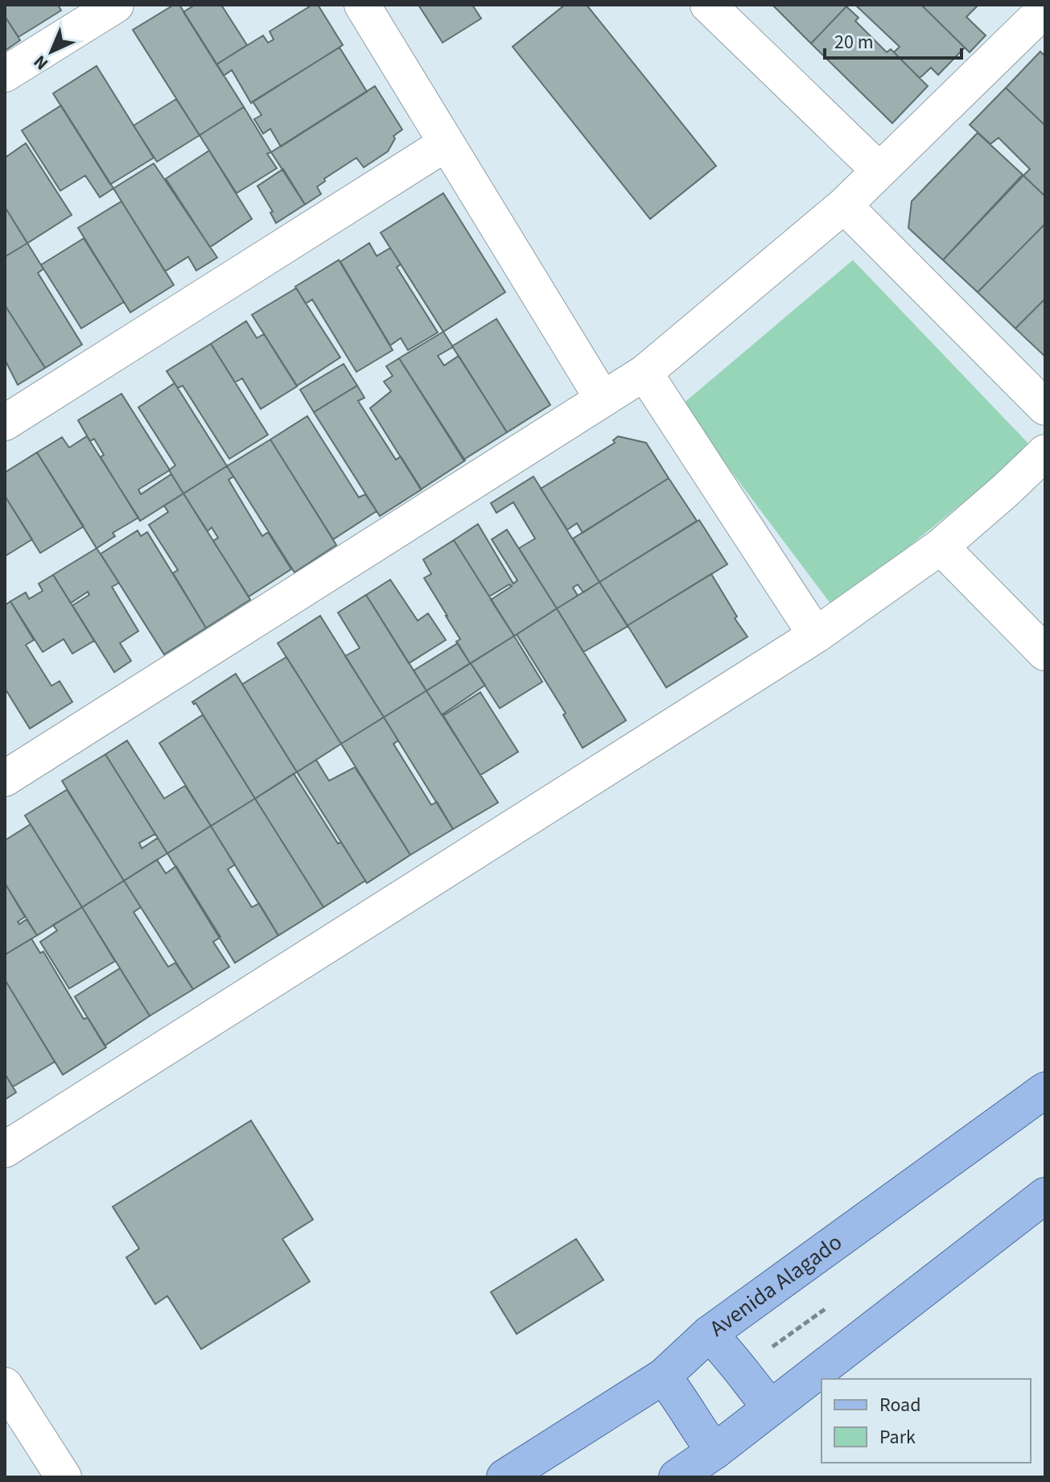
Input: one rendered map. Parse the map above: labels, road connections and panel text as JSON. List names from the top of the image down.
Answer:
{
  "streets": {
    "main road": ["Avenida Alagado"]
  },
  "legend": ["Road", "Park"],
  "scale_bar": "20 m",
  "north": "bottom left"
}
